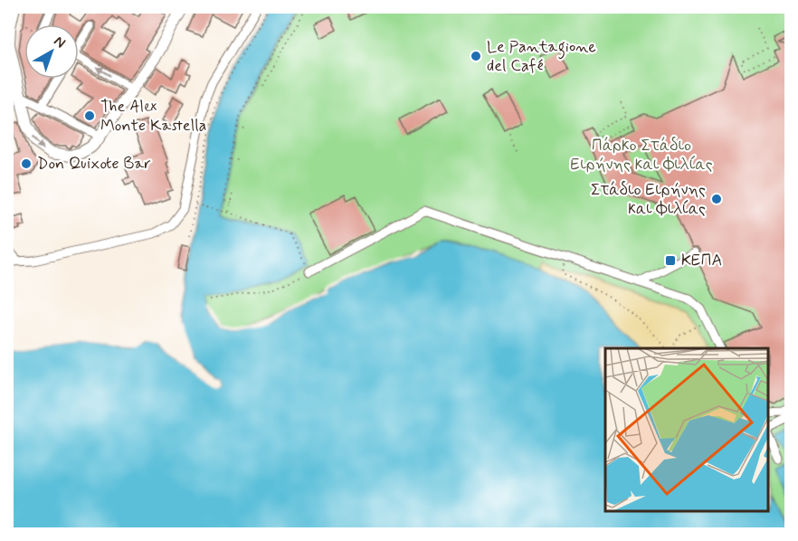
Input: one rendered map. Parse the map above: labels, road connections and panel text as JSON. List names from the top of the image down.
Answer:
{
  "parks": ["Πάρκο Στάδιο Ειρήνης και Φιλίας"],
  "places": {
    "other": [
      "Le Pantagione del Café",
      "The Alex Monte Kastella",
      "Don Quixote Bar",
      "Στάδιο Ειρήνης και Φιλίας"
    ],
    "transit": ["ΚΕΠΑ"]
  },
  "north": "top right"
}
